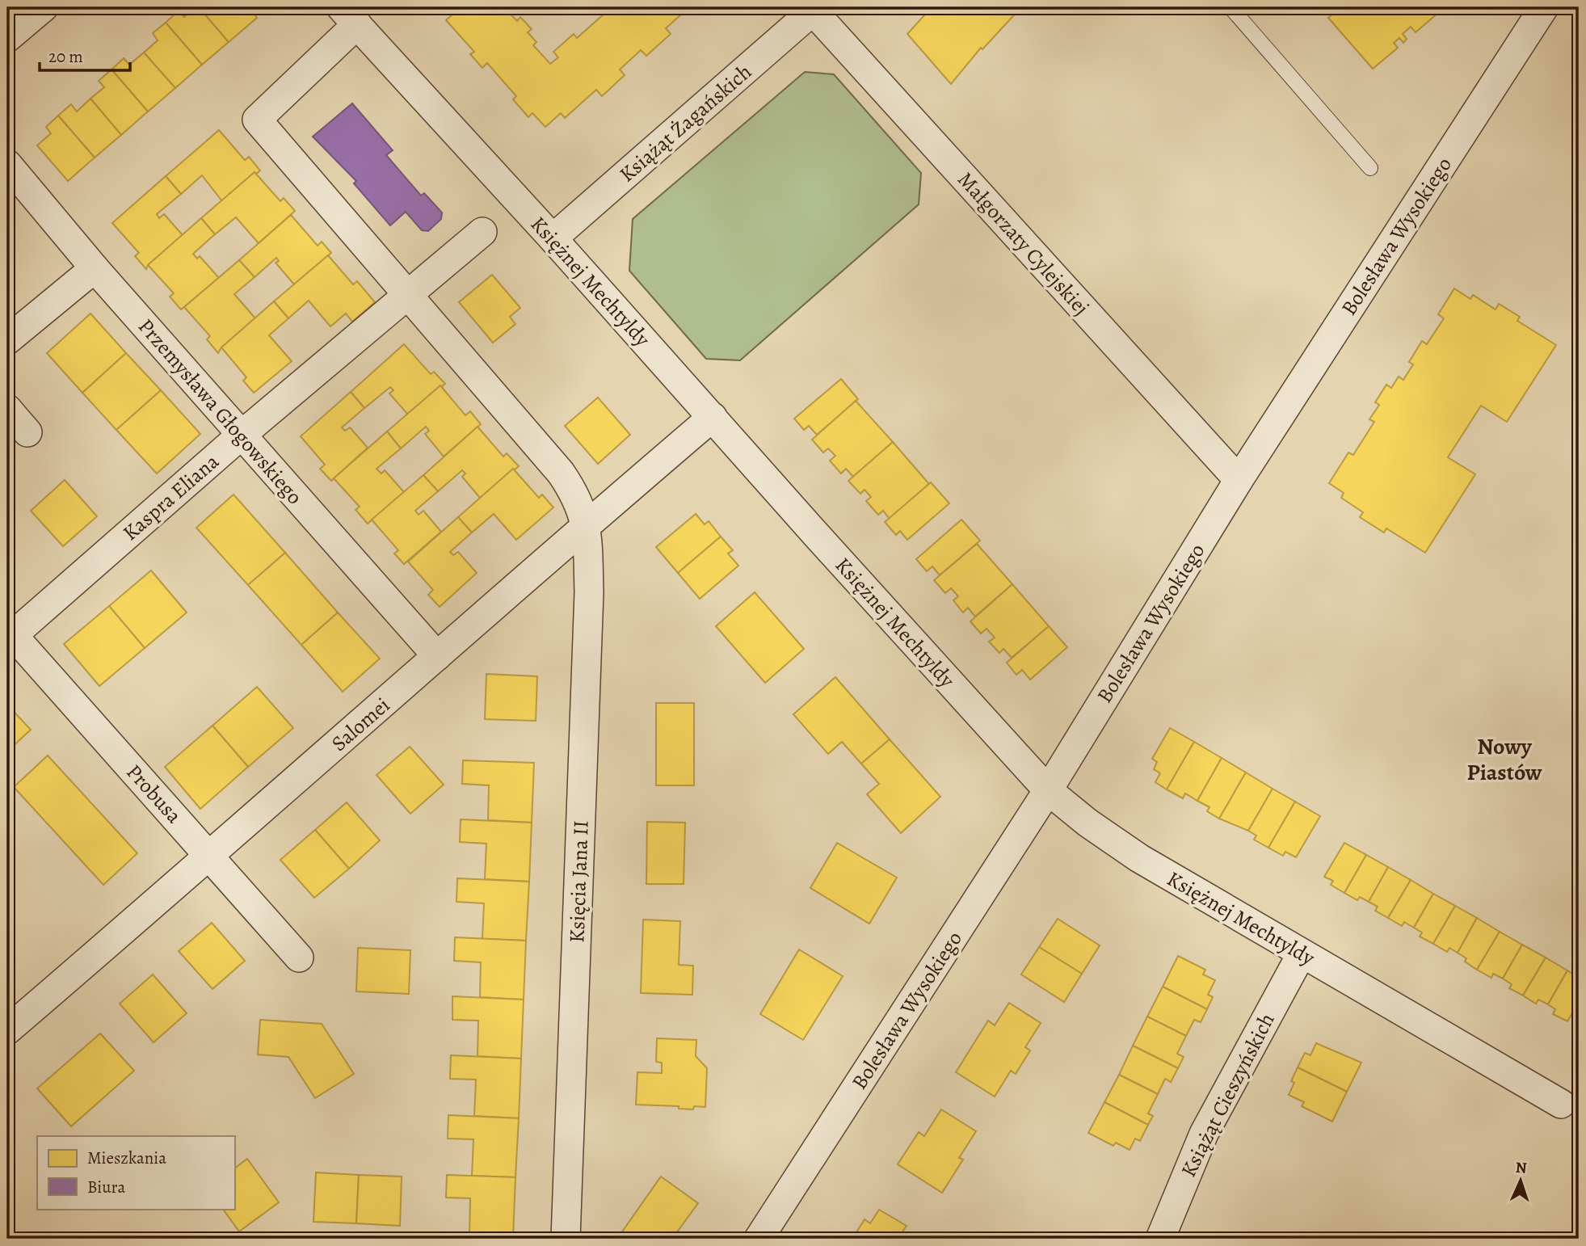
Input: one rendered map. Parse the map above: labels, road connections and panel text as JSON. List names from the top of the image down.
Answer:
{
  "streets": {
    "street": [
      "Książąt Żagańskich",
      "Bolesława Wysokiego",
      "Małgorzaty Cylejskiej",
      "Księżnej Mechtyldy",
      "Przemysława Głogowskiego",
      "Kaspra Eliana",
      "Salomei",
      "Probusa",
      "Księcia Jana II",
      "Książąt Cieszyńskich"
    ]
  },
  "crossings": [
    ["Książąt Żagańskich", "Małgorzaty Cylejskiej"],
    ["Książąt Żagańskich", "Księżnej Mechtyldy"],
    ["Bolesława Wysokiego", "Małgorzaty Cylejskiej"],
    ["Bolesława Wysokiego", "Księżnej Mechtyldy"],
    ["Księżnej Mechtyldy", "Salomei"],
    ["Księżnej Mechtyldy", "Książąt Cieszyńskich"],
    ["Przemysława Głogowskiego", "Kaspra Eliana"],
    ["Przemysława Głogowskiego", "Salomei"],
    ["Kaspra Eliana", "Probusa"],
    ["Salomei", "Probusa"],
    ["Salomei", "Księcia Jana II"]
  ],
  "districts": ["Nowy Piastów"],
  "legend": ["Mieszkania", "Biura"],
  "scale_bar": "20 m",
  "north": "top"
}
